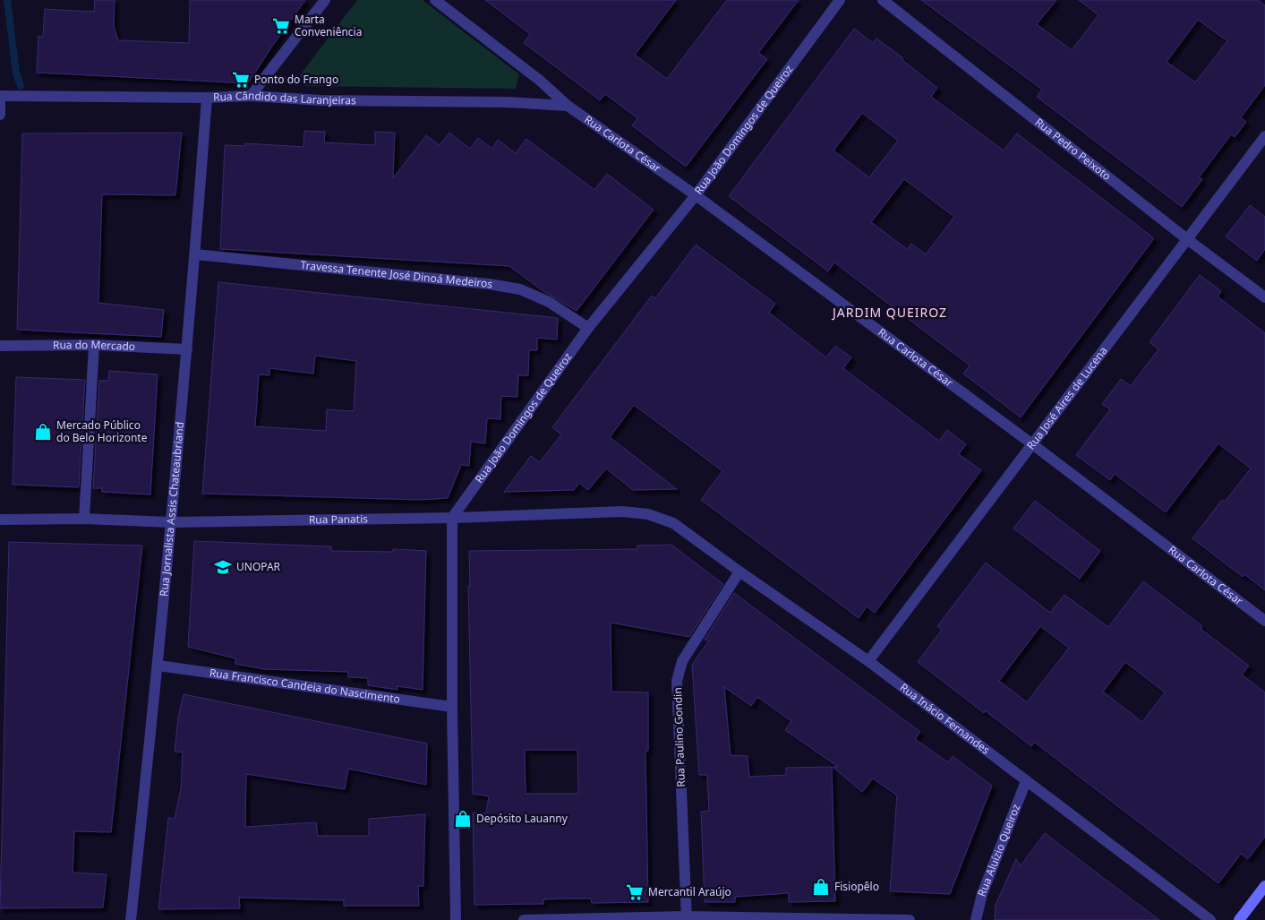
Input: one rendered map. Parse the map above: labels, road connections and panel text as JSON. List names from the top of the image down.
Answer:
{
  "streets": {
    "street": [
      "Rua Cândido das Laranjeiras",
      "Rua João Domingos de Queiroz",
      "Rua Carlota César",
      "Rua Pedro Peixoto",
      "Travessa Tenente José Dinoá Medeiros",
      "Rua do Mercado",
      "Rua José Aires de Lucena",
      "Rua Jornalista Assis Chateaubriand",
      "Rua Panatis",
      "Rua Francisco Candeia do Nascimento",
      "Rua Inácio Fernandes",
      "Rua Paulino Gondin",
      "Rua Aluízio Queiroz"
    ]
  },
  "crossings": [
    ["Rua Cândido das Laranjeiras", "Rua Carlota César"],
    ["Rua Cândido das Laranjeiras", "Rua Jornalista Assis Chateaubriand"],
    ["Rua João Domingos de Queiroz", "Rua Carlota César"],
    ["Rua João Domingos de Queiroz", "Travessa Tenente José Dinoá Medeiros"],
    ["Rua João Domingos de Queiroz", "Rua Panatis"],
    ["Rua Carlota César", "Rua José Aires de Lucena"],
    ["Rua Pedro Peixoto", "Rua José Aires de Lucena"],
    ["Travessa Tenente José Dinoá Medeiros", "Rua Jornalista Assis Chateaubriand"],
    ["Rua do Mercado", "Rua Jornalista Assis Chateaubriand"],
    ["Rua José Aires de Lucena", "Rua Inácio Fernandes"],
    ["Rua Jornalista Assis Chateaubriand", "Rua Panatis"],
    ["Rua Jornalista Assis Chateaubriand", "Rua Francisco Candeia do Nascimento"],
    ["Rua Panatis", "Rua Inácio Fernandes"],
    ["Rua Inácio Fernandes", "Rua Paulino Gondin"],
    ["Rua Inácio Fernandes", "Rua Aluízio Queiroz"]
  ],
  "districts": ["JARDIM QUEIROZ"],
  "places": {
    "supermarket": ["Marta Conveniência", "Ponto do Frango", "Mercantil Araújo"],
    "shop": ["Mercado Público do Belo Horizonte", "Depósito Lauanny", "Fisiopêlo"],
    "school or university": ["UNOPAR"]
  }
}
